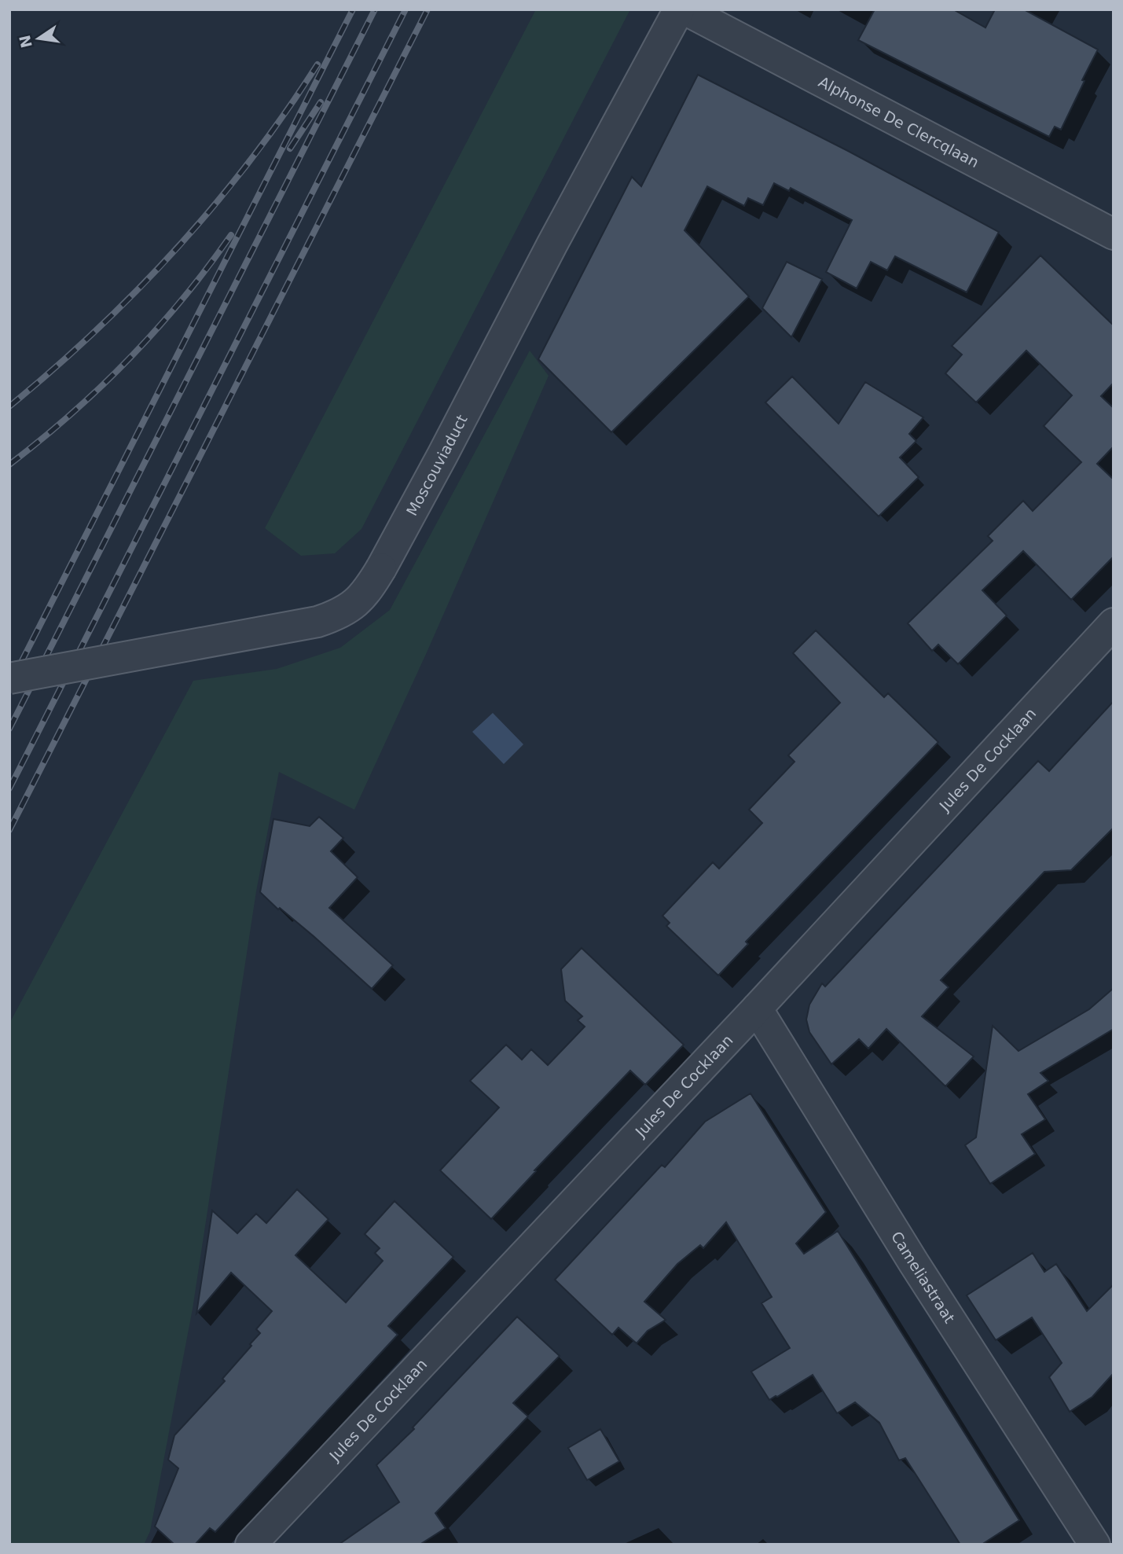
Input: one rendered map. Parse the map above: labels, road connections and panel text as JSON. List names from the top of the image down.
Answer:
{
  "streets": {
    "street": [
      "Alphonse De Clercqlaan",
      "Moscouviaduct",
      "Jules De Cocklaan",
      "Cameliastraat"
    ]
  },
  "crossings": [
    ["Jules De Cocklaan", "Cameliastraat"]
  ],
  "north": "left"
}
